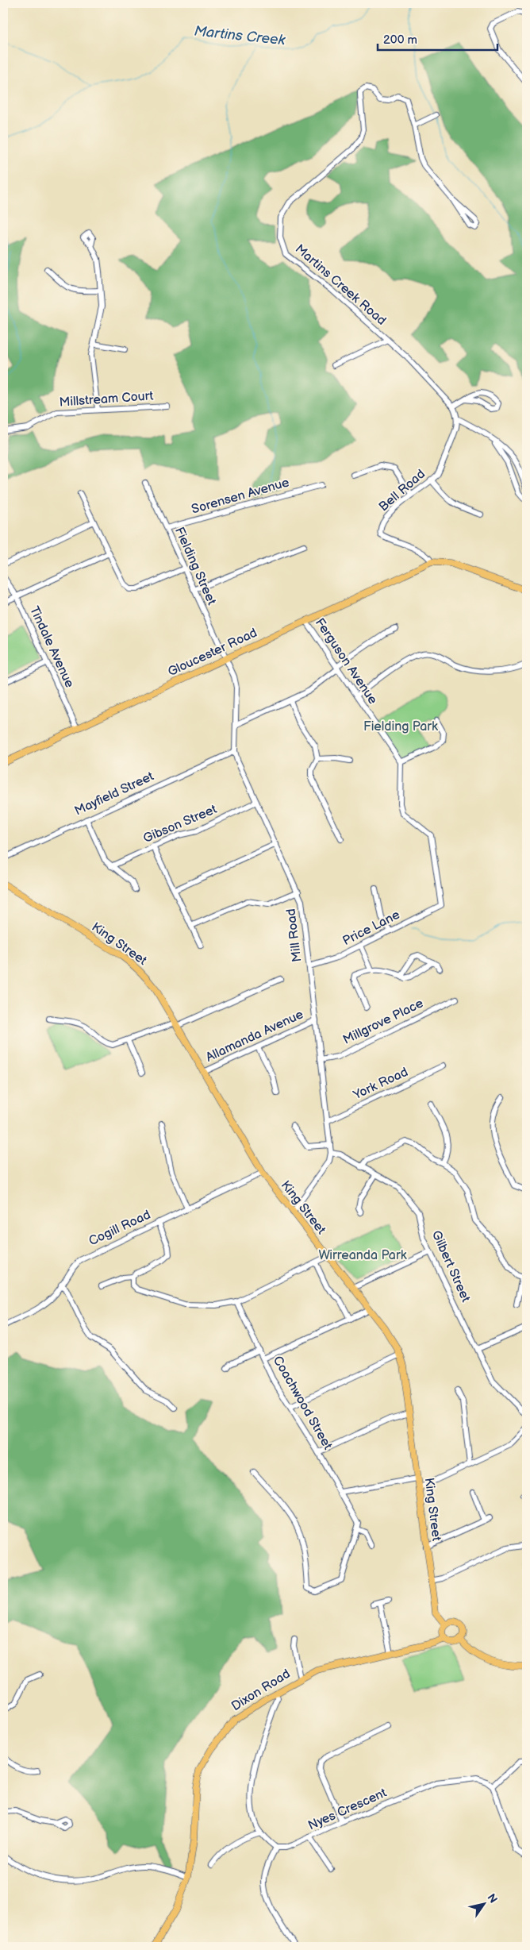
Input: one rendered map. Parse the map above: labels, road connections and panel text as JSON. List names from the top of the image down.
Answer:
{
  "streets": {
    "main road": ["Gloucester Road", "King Street", "Dixon Road"],
    "street": [
      "Martins Creek Road",
      "Millstream Court",
      "Bell Road",
      "Sorensen Avenue",
      "Fielding Street",
      "Tindale Avenue",
      "Ferguson Avenue",
      "Mayfield Street",
      "Gibson Street",
      "Price Lane",
      "Mill Road",
      "Millgrove Place",
      "Allamanda Avenue",
      "York Road",
      "Cogill Road",
      "Gilbert Street",
      "Coachwood Street",
      "Nyes Crescent"
    ]
  },
  "crossings": [
    ["Bell Road", "Gloucester Road"],
    ["Sorensen Avenue", "Fielding Street"],
    ["Fielding Street", "Gloucester Road"],
    ["Fielding Street", "Mill Road"],
    ["Tindale Avenue", "Gloucester Road"],
    ["Gloucester Road", "Ferguson Avenue"],
    ["Gloucester Road", "Mill Road"],
    ["Ferguson Avenue", "Price Lane"],
    ["Mayfield Street", "Mill Road"],
    ["Gibson Street", "Mill Road"],
    ["Price Lane", "Mill Road"],
    ["Mill Road", "Millgrove Place"],
    ["Mill Road", "Allamanda Avenue"],
    ["Mill Road", "York Road"],
    ["Mill Road", "Gilbert Street"],
    ["King Street", "Allamanda Avenue"],
    ["King Street", "Cogill Road"],
    ["King Street", "Dixon Road"]
  ],
  "water": ["Martins Creek"],
  "parks": ["Fielding Park", "Wirreanda Park"],
  "scale_bar": "200 m",
  "north": "top right"
}
